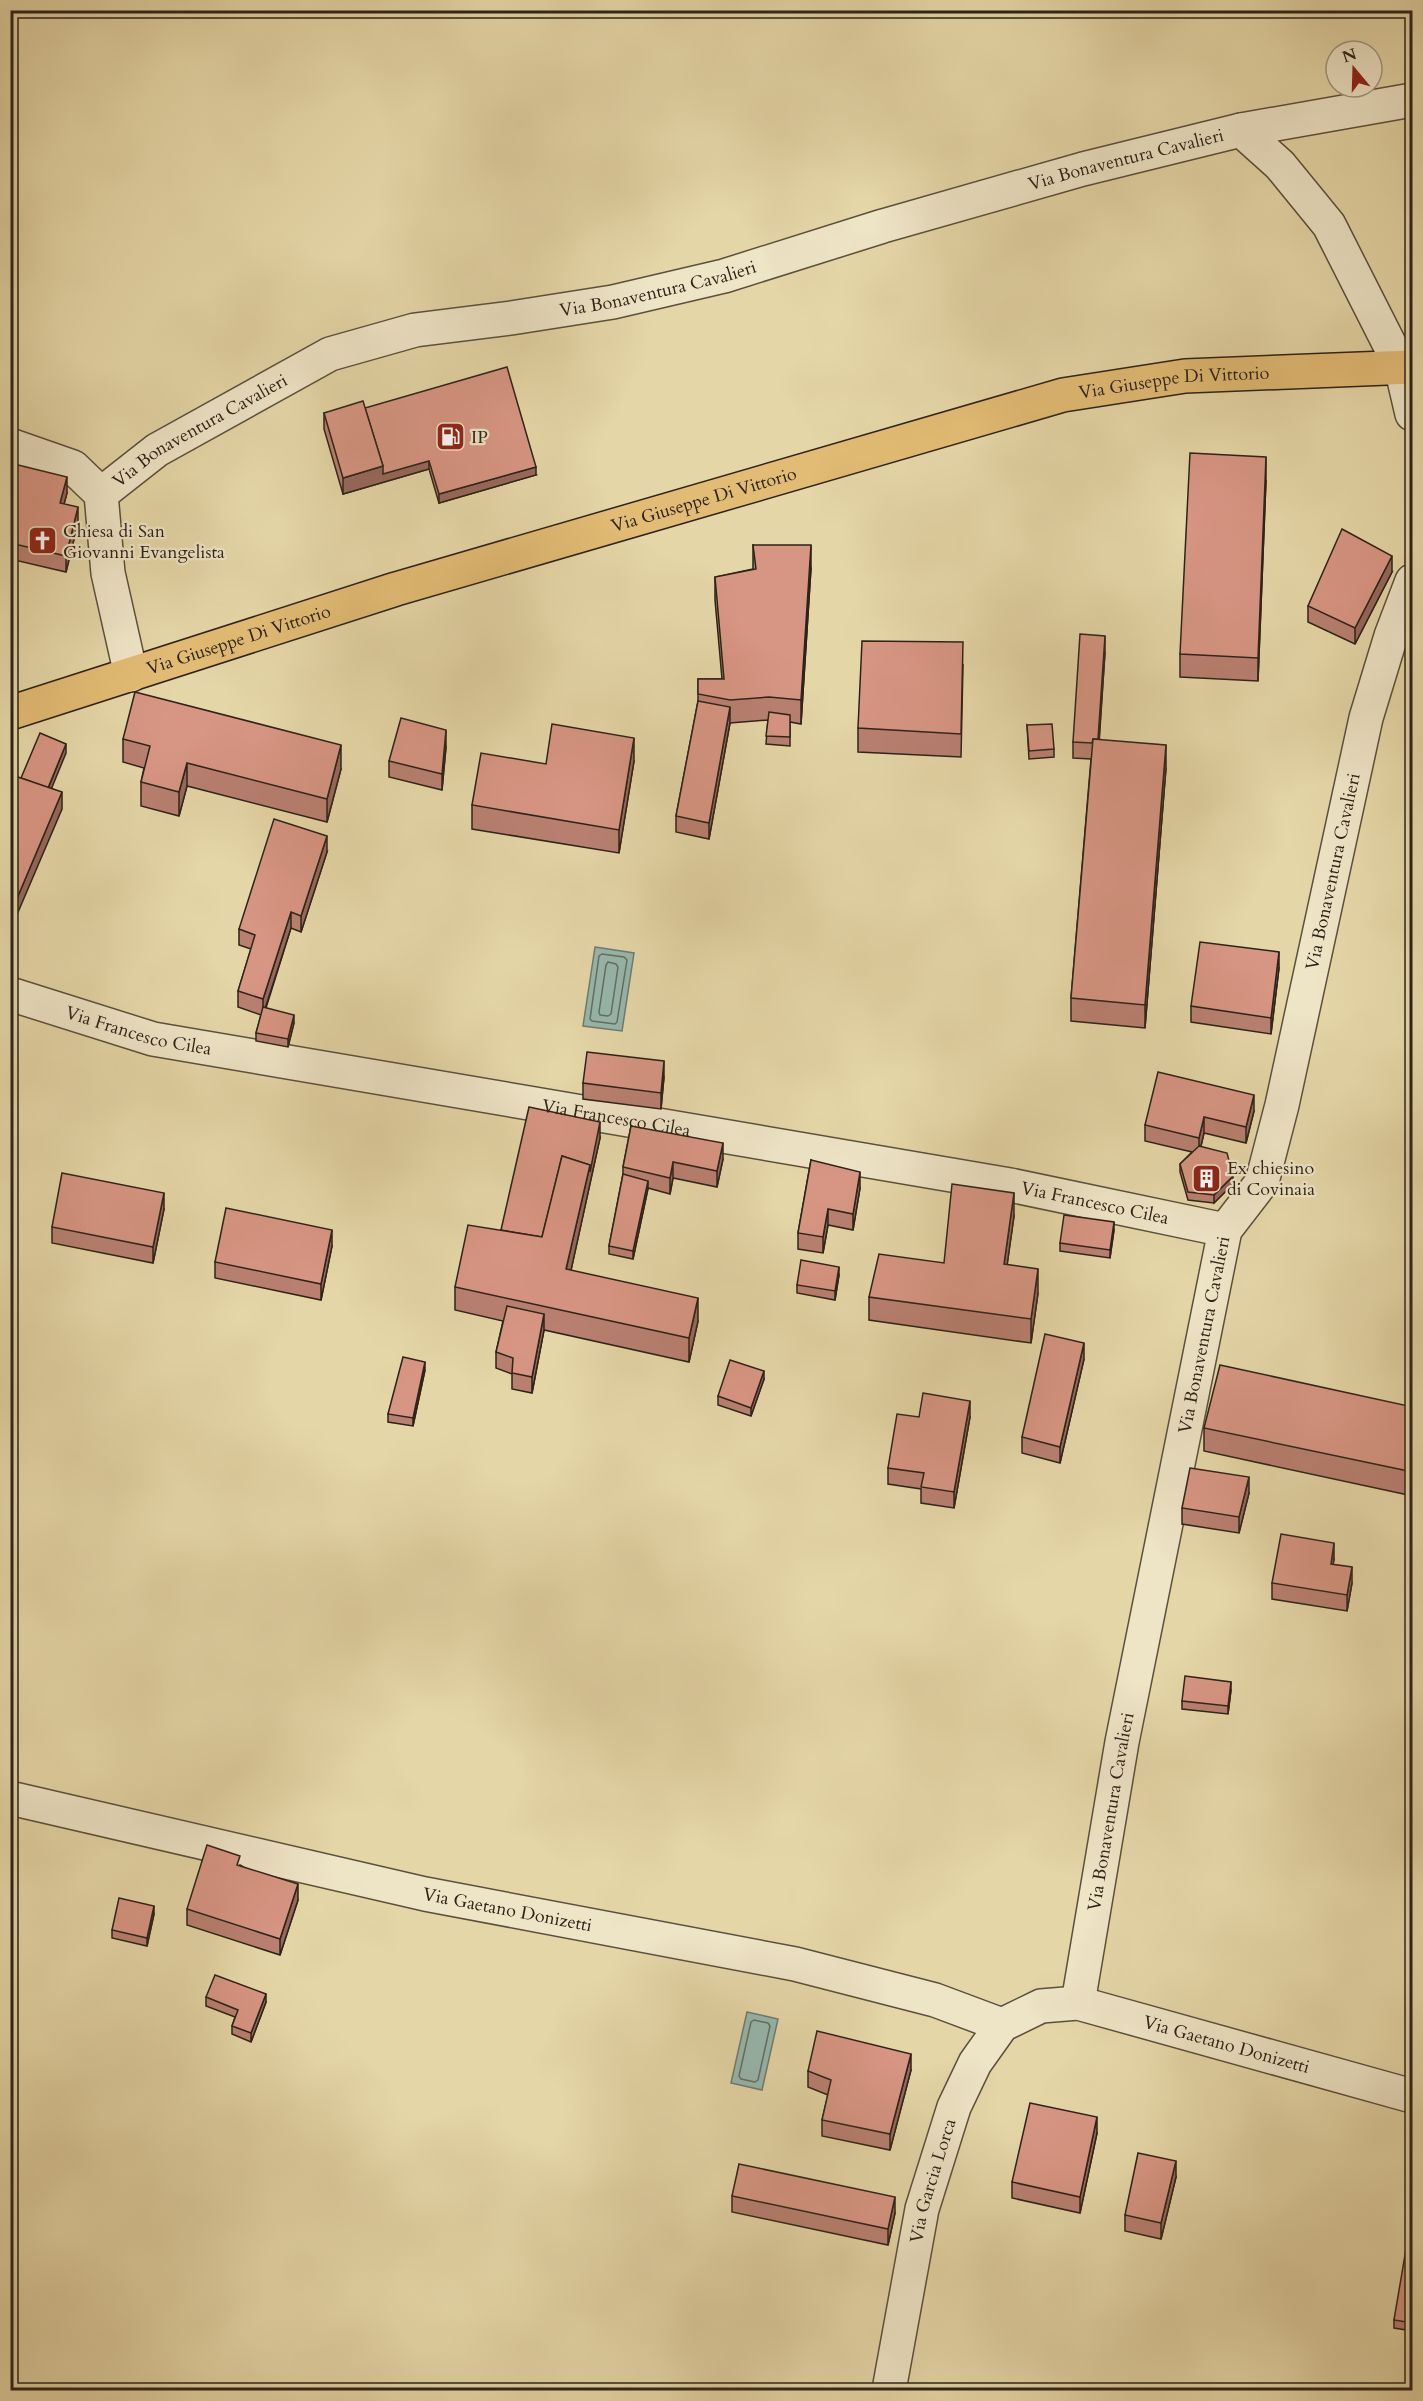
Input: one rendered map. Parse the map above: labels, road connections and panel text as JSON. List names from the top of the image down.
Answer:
{
  "streets": {
    "main road": ["Via Giuseppe Di Vittorio"],
    "street": [
      "Via Bonaventura Cavalieri",
      "Via Francesco Cilea",
      "Via Gaetano Donizetti",
      "Via Garcia Lorca"
    ]
  },
  "crossings": [
    ["Via Bonaventura Cavalieri", "Via Giuseppe Di Vittorio"],
    ["Via Bonaventura Cavalieri", "Via Francesco Cilea"],
    ["Via Bonaventura Cavalieri", "Via Gaetano Donizetti"],
    ["Via Gaetano Donizetti", "Via Garcia Lorca"]
  ],
  "places": {
    "fuel station": ["IP"],
    "church": ["Chiesa di San Giovanni Evangelista"],
    "building": ["Ex chiesino di Covinaia"]
  },
  "north": "top"
}
